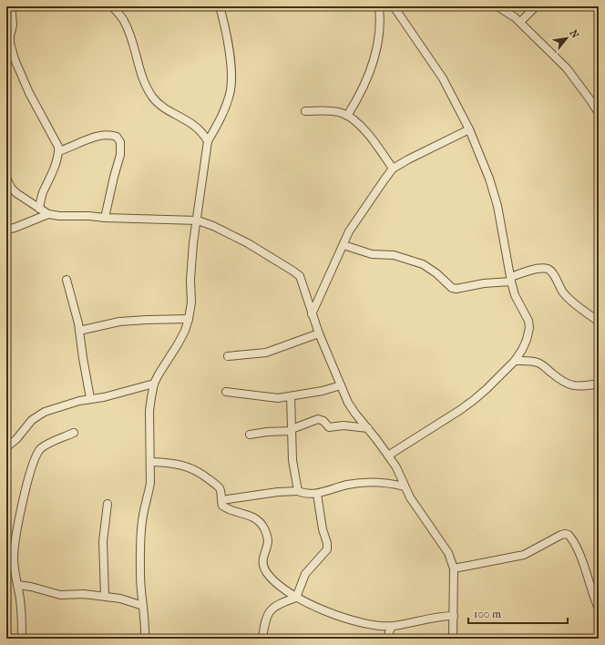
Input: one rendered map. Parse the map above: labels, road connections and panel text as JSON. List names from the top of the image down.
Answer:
{
  "scale_bar": "100 m",
  "north": "top right"
}
